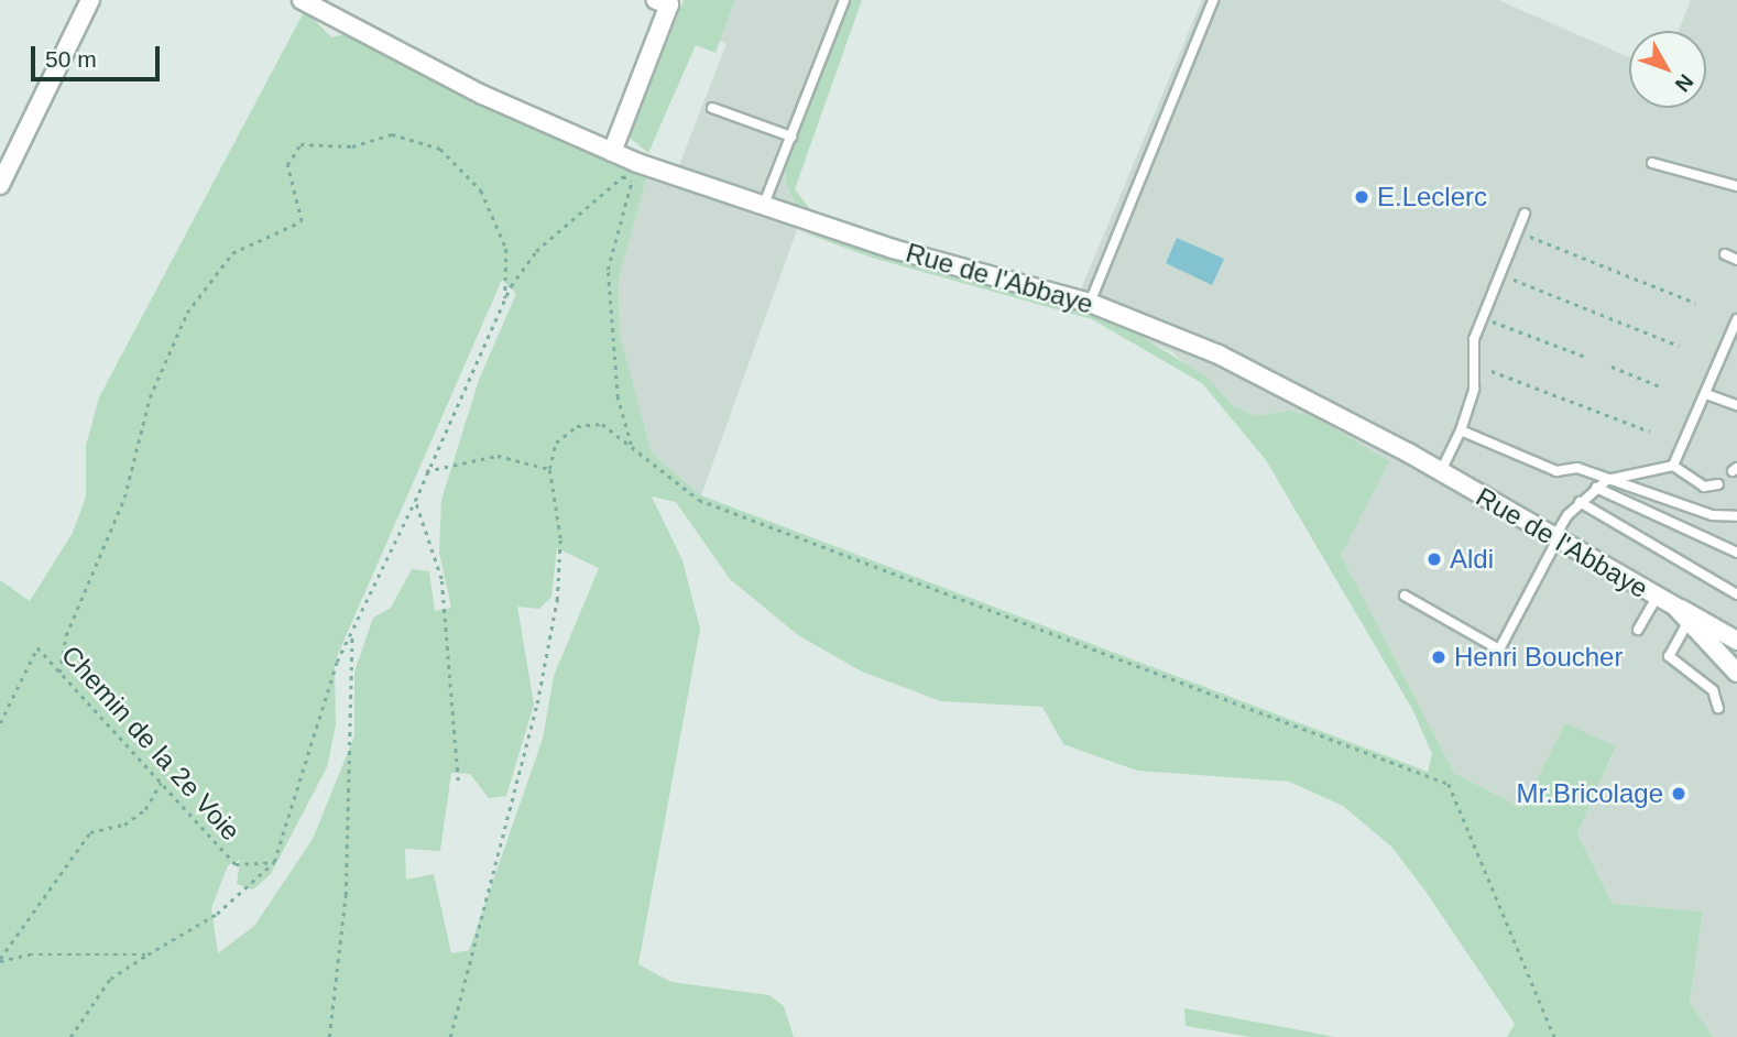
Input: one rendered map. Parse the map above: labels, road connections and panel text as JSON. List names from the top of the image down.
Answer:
{
  "streets": {
    "street": ["Rue de l'Abbaye"],
    "path": ["Chemin de la 2e Voie"]
  },
  "places": [
    "E.Leclerc",
    "Aldi",
    "Henri Boucher",
    "Mr.Bricolage"
  ],
  "scale_bar": "50 m",
  "north": "bottom right"
}
